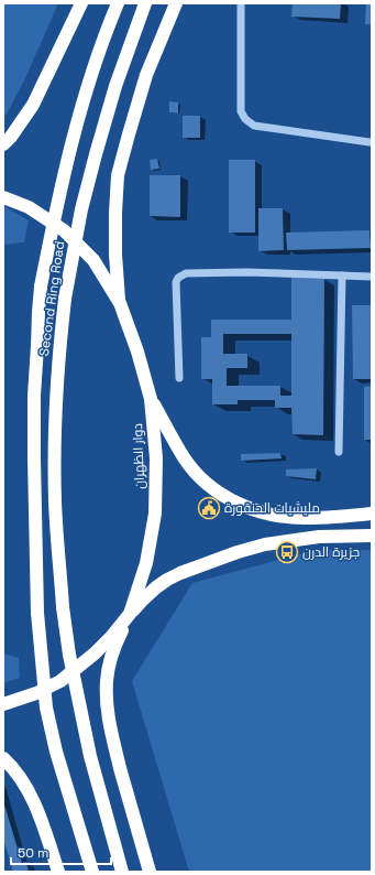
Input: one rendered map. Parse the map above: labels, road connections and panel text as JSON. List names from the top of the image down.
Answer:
{
  "streets": {
    "highway": ["Second Ring Road", "دوار الظهران"]
  },
  "places": {
    "public building": ["مليشيات الحنقورة"],
    "bus stop": ["جزيرة الدرن"]
  },
  "scale_bar": "50 m"
}
